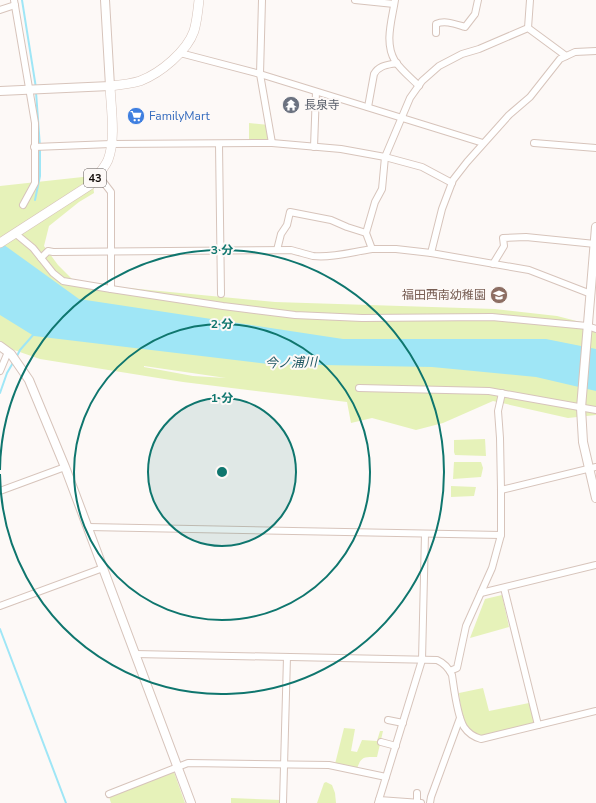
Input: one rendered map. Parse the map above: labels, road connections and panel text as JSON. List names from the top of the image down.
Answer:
{
  "streets": {
    "main road": ["43"]
  },
  "water": ["今ノ浦川"],
  "places": {
    "temple": ["長泉寺"],
    "supermarket": ["FamilyMart"],
    "school or university": ["福田西南幼稚園"]
  },
  "rings": ["3 分", "2 分", "1 分"]
}
